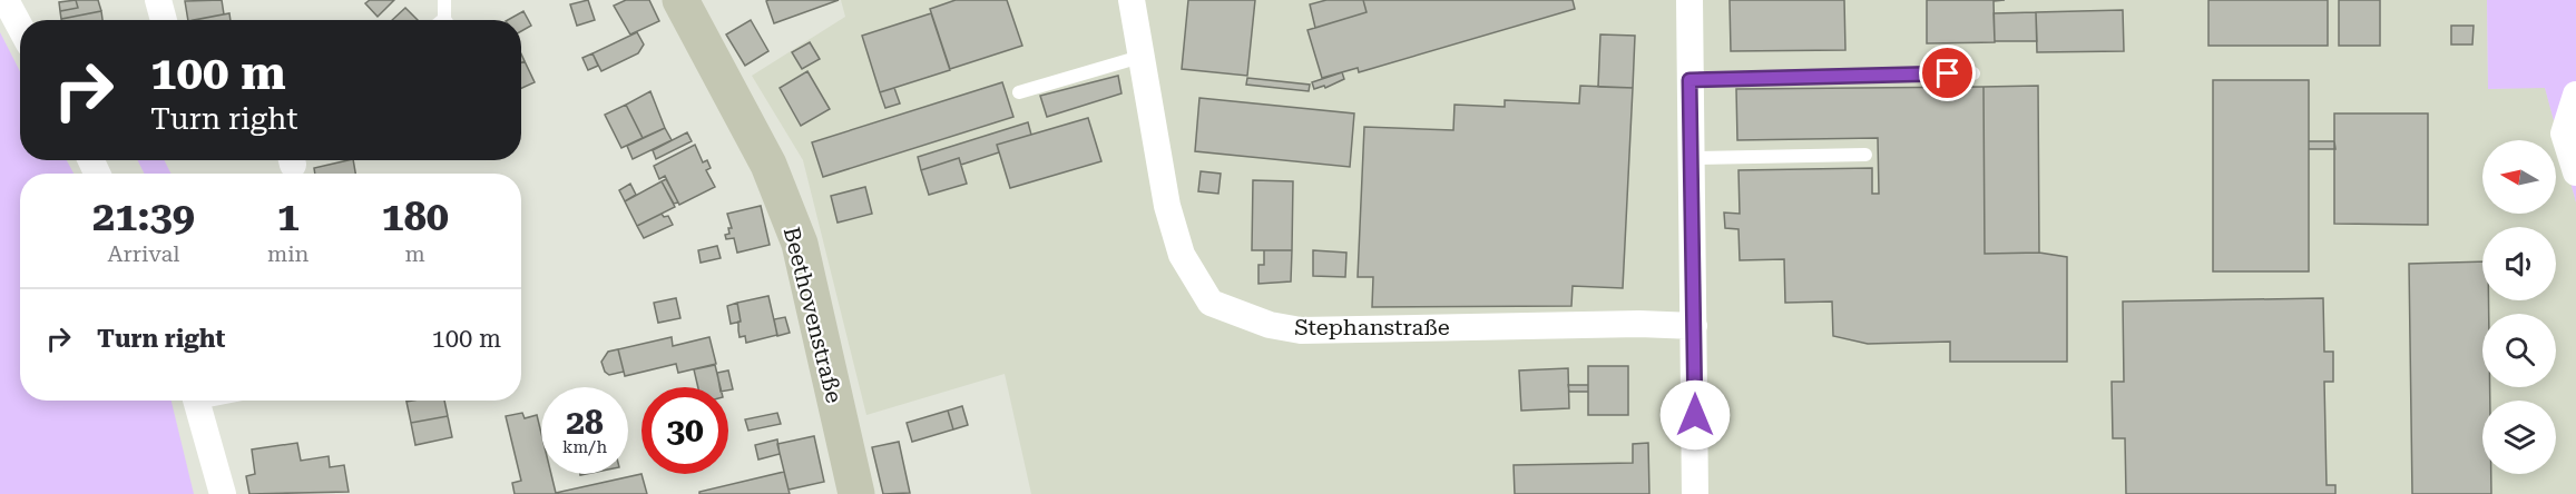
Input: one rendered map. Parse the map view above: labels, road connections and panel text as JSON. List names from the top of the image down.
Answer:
{
  "streets": {
    "main road": ["Beethovenstraße"],
    "street": ["Stephanstraße"]
  },
  "north": "left",
  "page": {
    "turn": ["100 m", "Turn right"],
    "eta": [
      "21:39",
      "Arrival",
      "1",
      "min",
      "180",
      "m"
    ],
    "list": [
      {
        "name": "Turn right",
        "value": "100 m"
      }
    ],
    "speed": "28 km/h",
    "limit": "30"
  }
}
